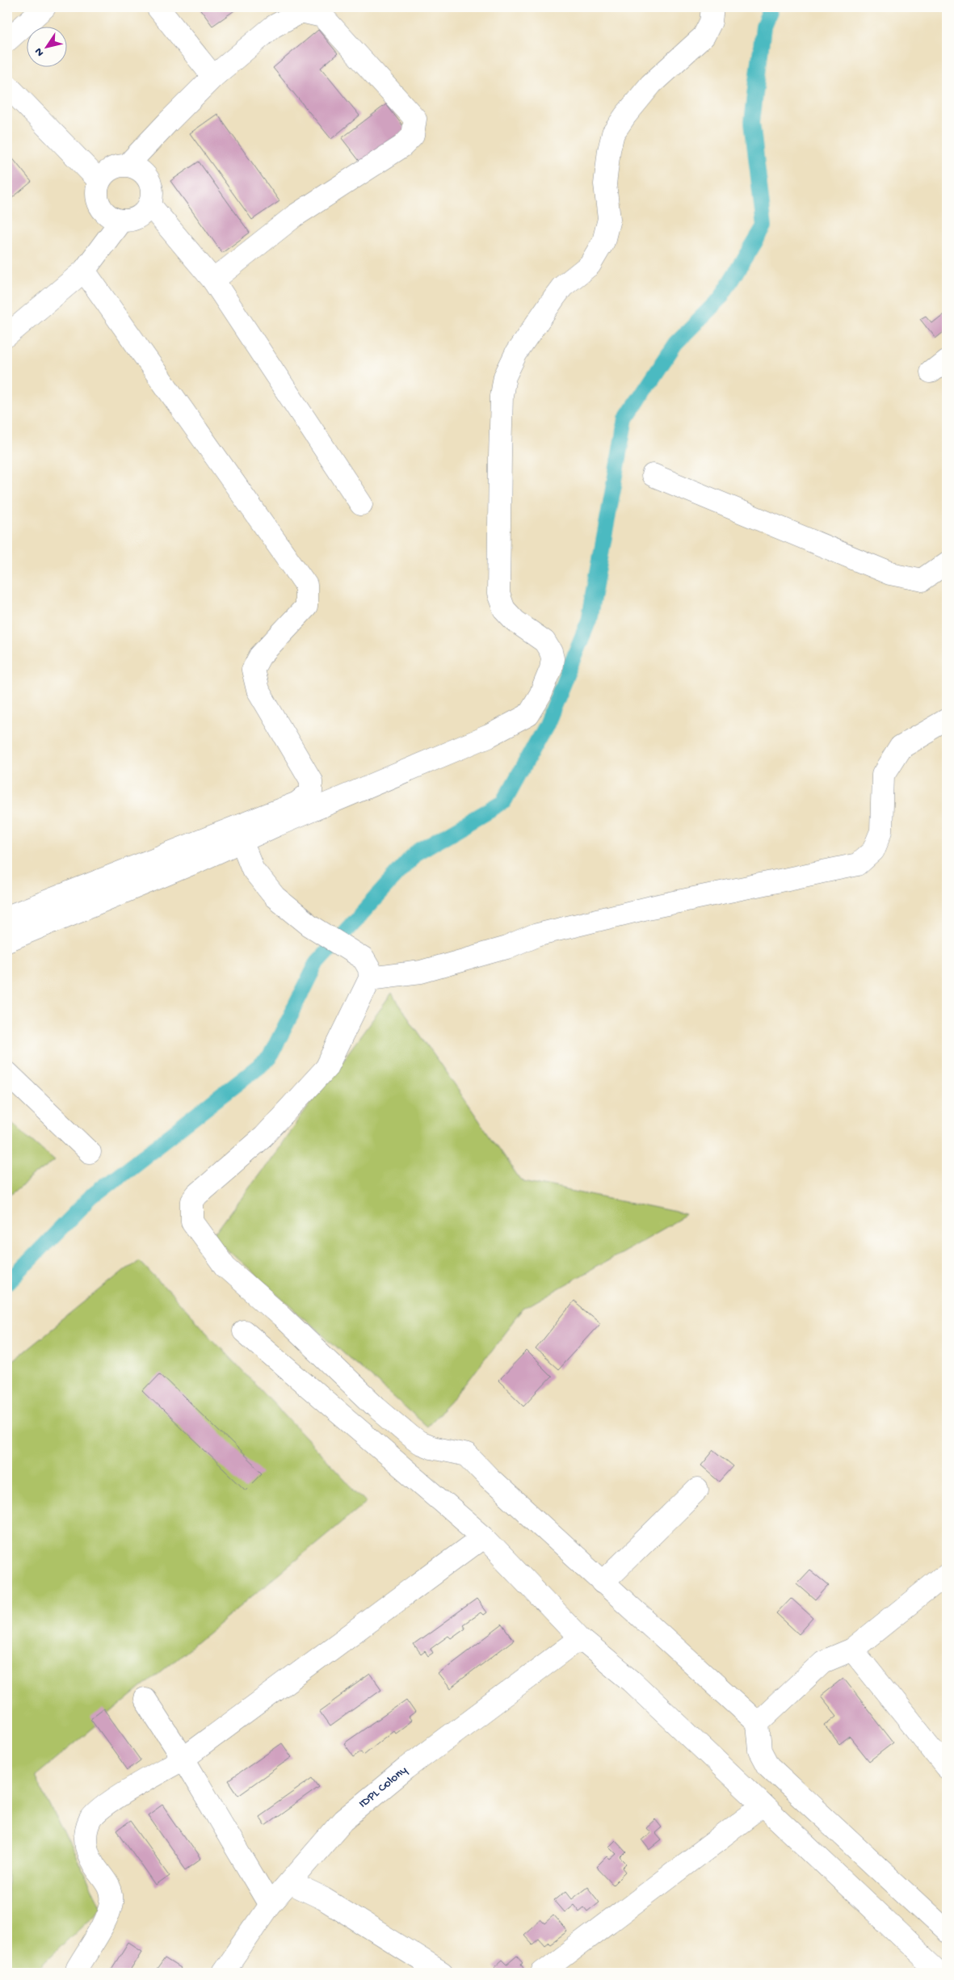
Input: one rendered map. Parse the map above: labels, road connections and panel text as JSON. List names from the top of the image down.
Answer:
{
  "streets": {
    "street": ["IDPL Colony"]
  },
  "north": "bottom left"
}
